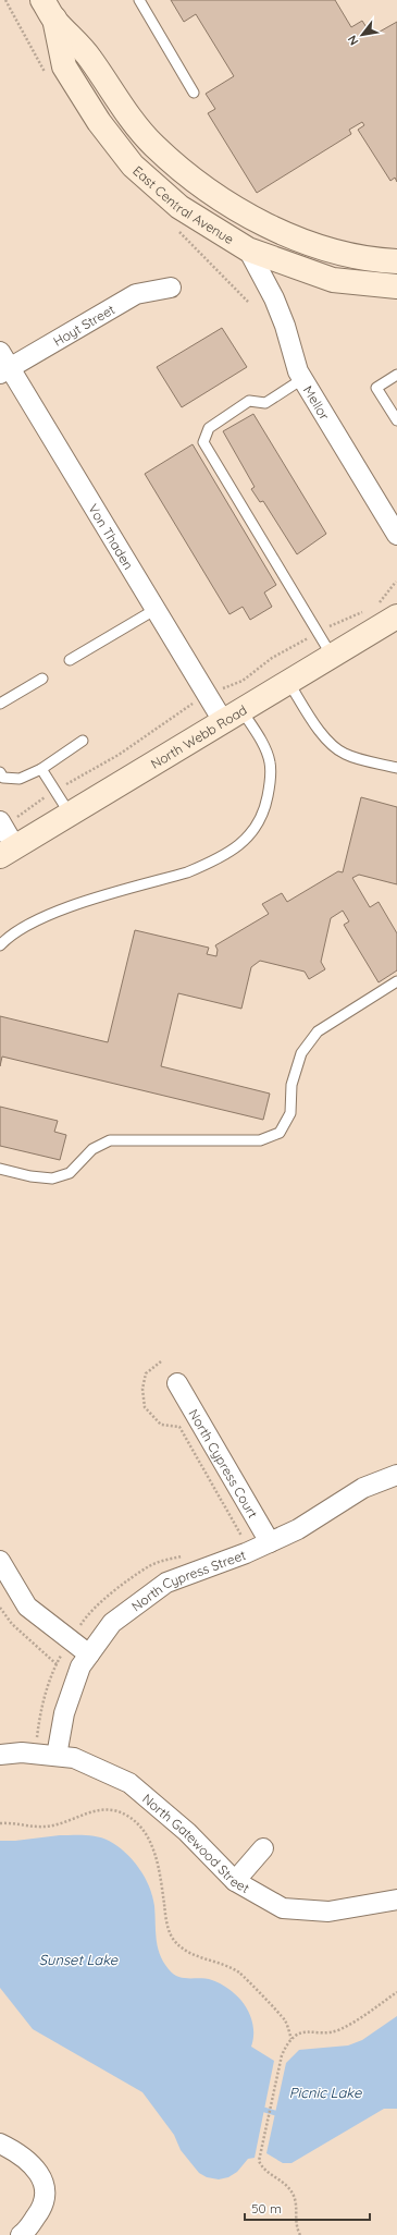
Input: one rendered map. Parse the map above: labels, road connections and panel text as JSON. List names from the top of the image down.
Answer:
{
  "streets": {
    "main road": ["East Central Avenue", "North Webb Road"],
    "street": [
      "Hoyt Street",
      "Mellor",
      "Von Thaden",
      "North Cypress Court",
      "North Cypress Street",
      "North Gatewood Street"
    ]
  },
  "crossings": [
    ["East Central Avenue", "Mellor"],
    ["Hoyt Street", "Von Thaden"],
    ["Von Thaden", "North Webb Road"],
    ["North Cypress Court", "North Cypress Street"],
    ["North Cypress Street", "North Gatewood Street"]
  ],
  "water": ["Sunset Lake", "Picnic Lake"],
  "scale_bar": "50 m",
  "north": "bottom left"
}
